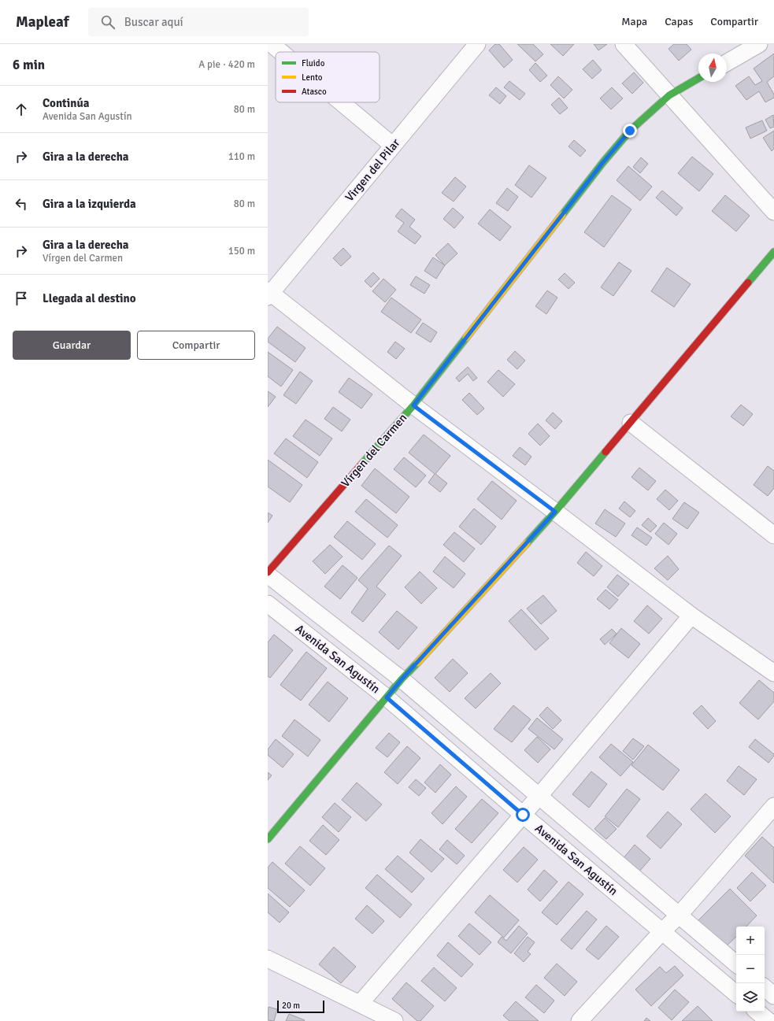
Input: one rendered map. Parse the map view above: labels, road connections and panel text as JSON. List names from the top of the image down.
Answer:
{
  "streets": {
    "street": ["Virgen del Pilar", "Vírgen del Carmen", "Avenida San Agustín"]
  },
  "crossings": [
    ["Vírgen del Carmen", "Avenida San Agustín"]
  ],
  "legend": ["Fluido", "Lento", "Atasco"],
  "scale_bar": "20 m",
  "north": "top",
  "page": {
    "header": "Mapleaf",
    "search": "Buscar aquí",
    "nav": ["Mapa", "Capas", "Compartir"],
    "heading": ["6 min", "A pie · 420 m"],
    "list": [
      ["Continúa", "Avenida San Agustín", "80 m"],
      ["Gira a la derecha", "110 m"],
      ["Gira a la izquierda", "80 m"],
      ["Gira a la derecha", "Vírgen del Carmen", "150 m"],
      "Llegada al destino"
    ],
    "buttons": ["Guardar", "Compartir"],
    "map_buttons": ["+", "−"],
    "scale": "20 m"
  }
}
